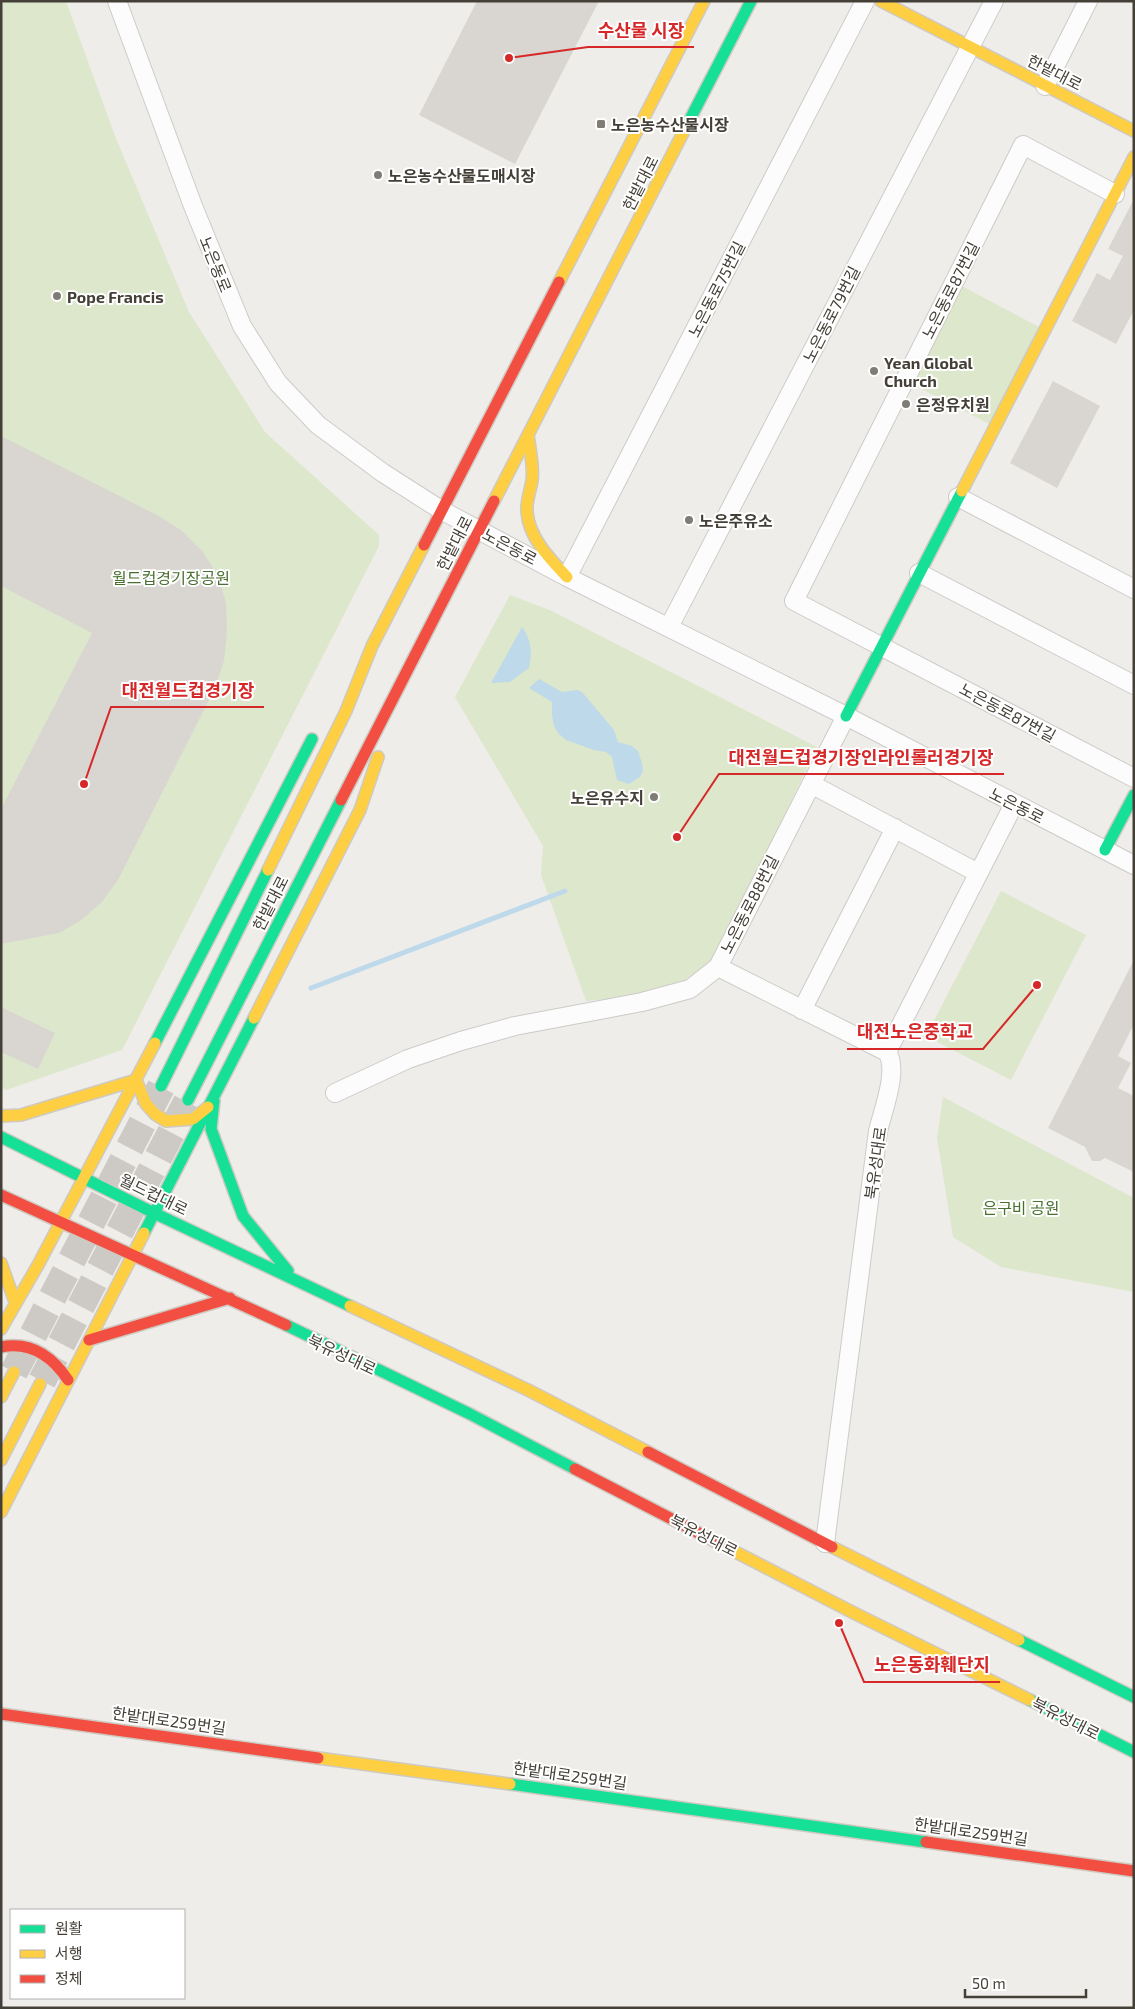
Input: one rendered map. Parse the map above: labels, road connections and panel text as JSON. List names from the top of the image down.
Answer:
{
  "streets": {
    "main road": [
      "한밭대로",
      "북유성대로",
      "월드컵대로",
      "한밭대로259번길"
    ],
    "street": [
      "노은동로",
      "노은동로75번길",
      "노은동로87번길",
      "노은동로79번길",
      "노은동로88번길"
    ]
  },
  "crossings": [
    ["한밭대로", "노은동로"],
    ["한밭대로", "노은동로79번길"],
    ["노은동로", "노은동로75번길"],
    ["노은동로", "노은동로79번길"],
    ["노은동로", "노은동로88번길"],
    ["노은동로88번길", "북유성대로"]
  ],
  "parks": ["월드컵경기장공원", "은구비 공원"],
  "places": {
    "other": [
      "수산물 시장",
      "노은농수산물도매시장",
      "Pope Francis",
      "Yean Global Church",
      "은정유치원",
      "노은주유소",
      "대전월드컵경기장",
      "노은유수지",
      "대전월드컵경기장인라인롤러경기장",
      "대전노은중학교",
      "노은동화훼단지"
    ],
    "transit": ["노은농수산물시장"]
  },
  "legend": ["원활", "서행", "정체"],
  "scale_bar": "50 m"
}
